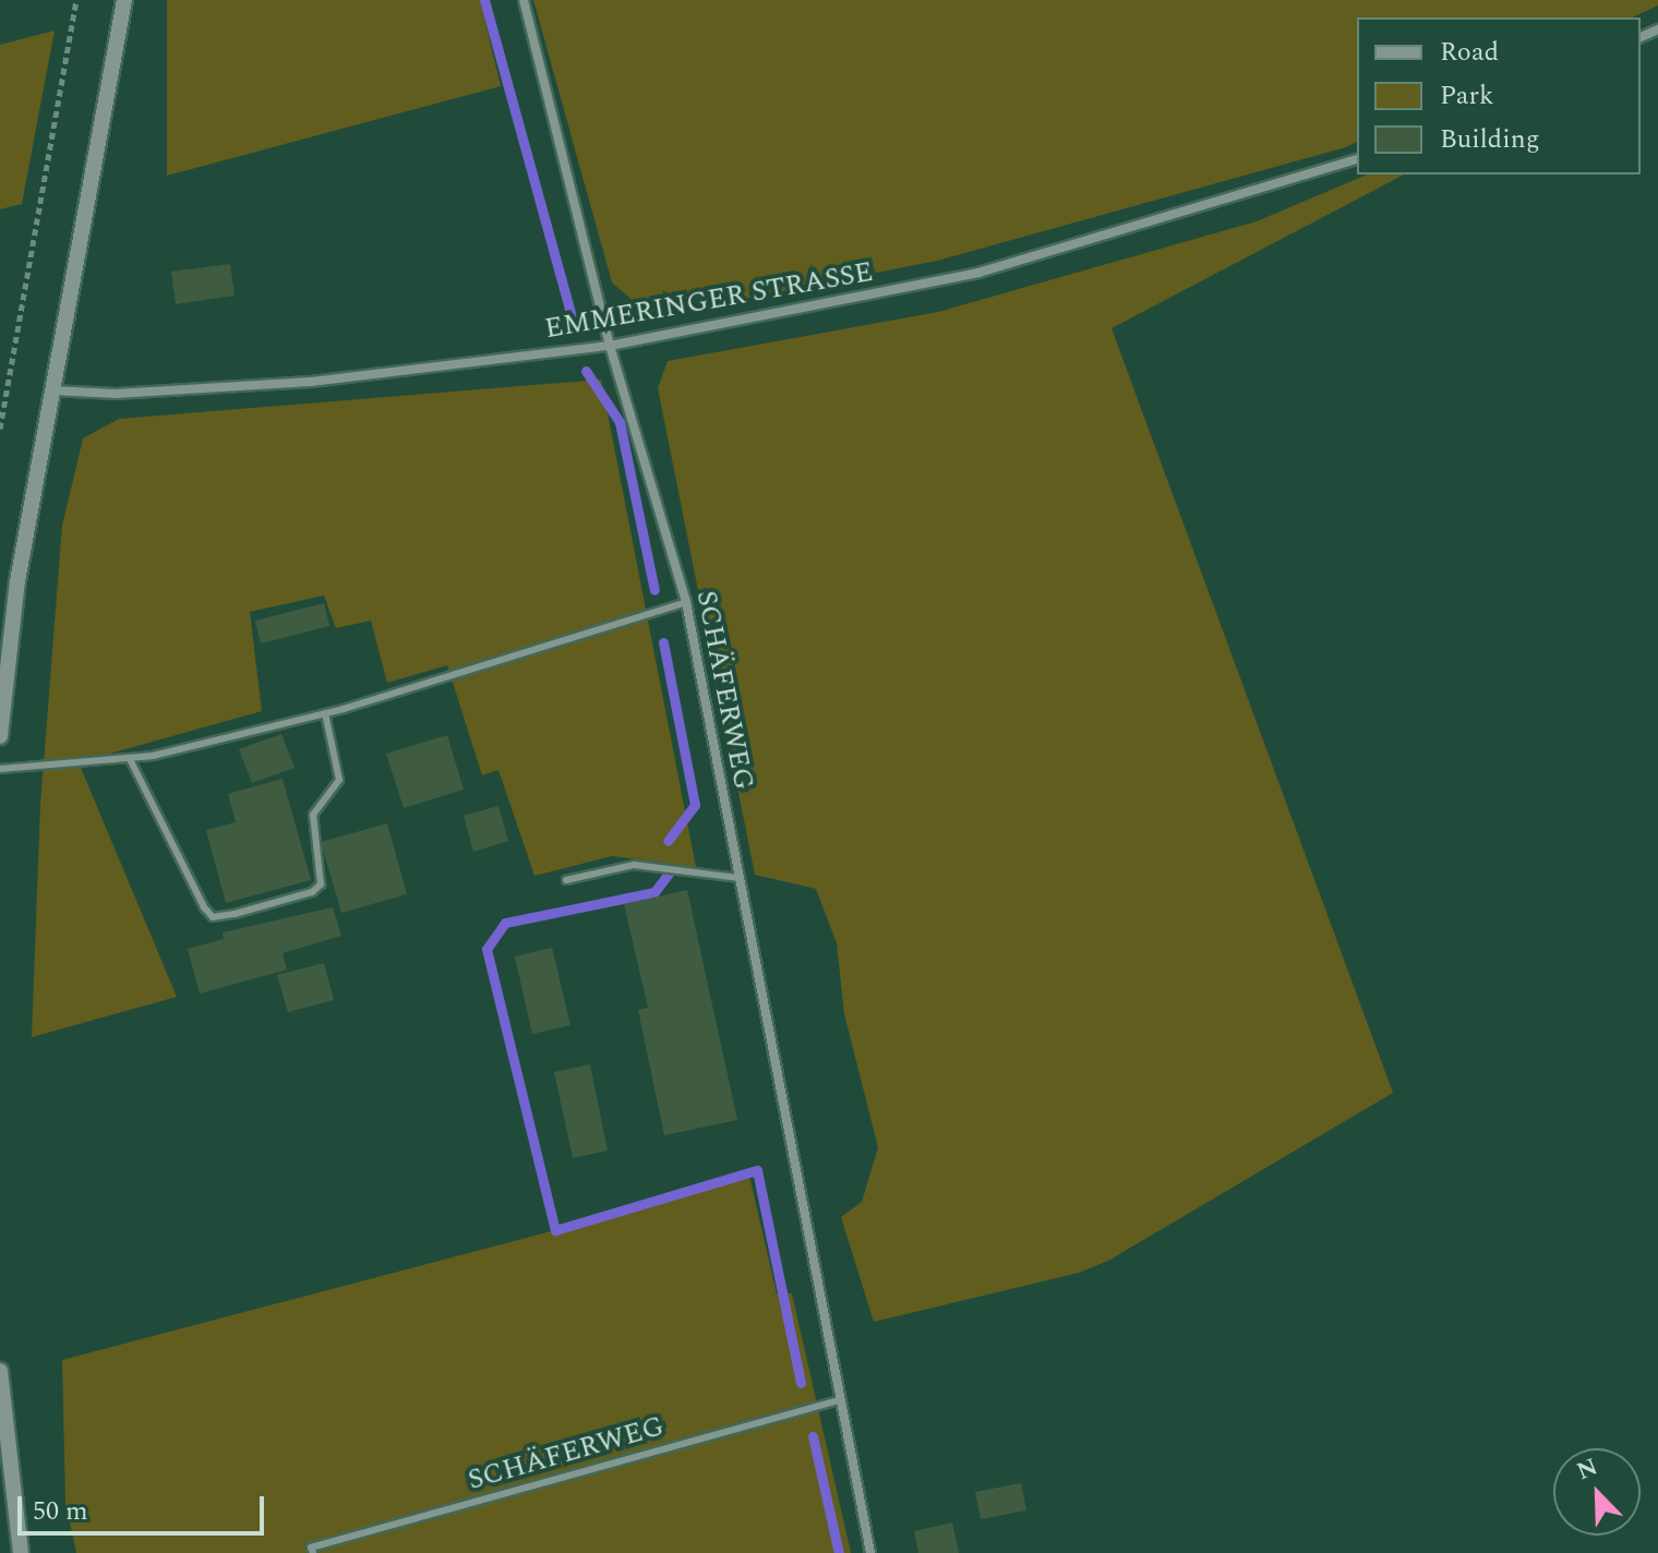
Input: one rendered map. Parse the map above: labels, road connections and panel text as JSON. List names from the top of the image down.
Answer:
{
  "streets": {
    "street": ["EMMERINGER STRASSE", "SCHÄFERWEG"]
  },
  "crossings": [
    ["EMMERINGER STRASSE", "SCHÄFERWEG"]
  ],
  "legend": ["Road", "Park", "Building"],
  "scale_bar": "50 m",
  "north": "top left"
}
